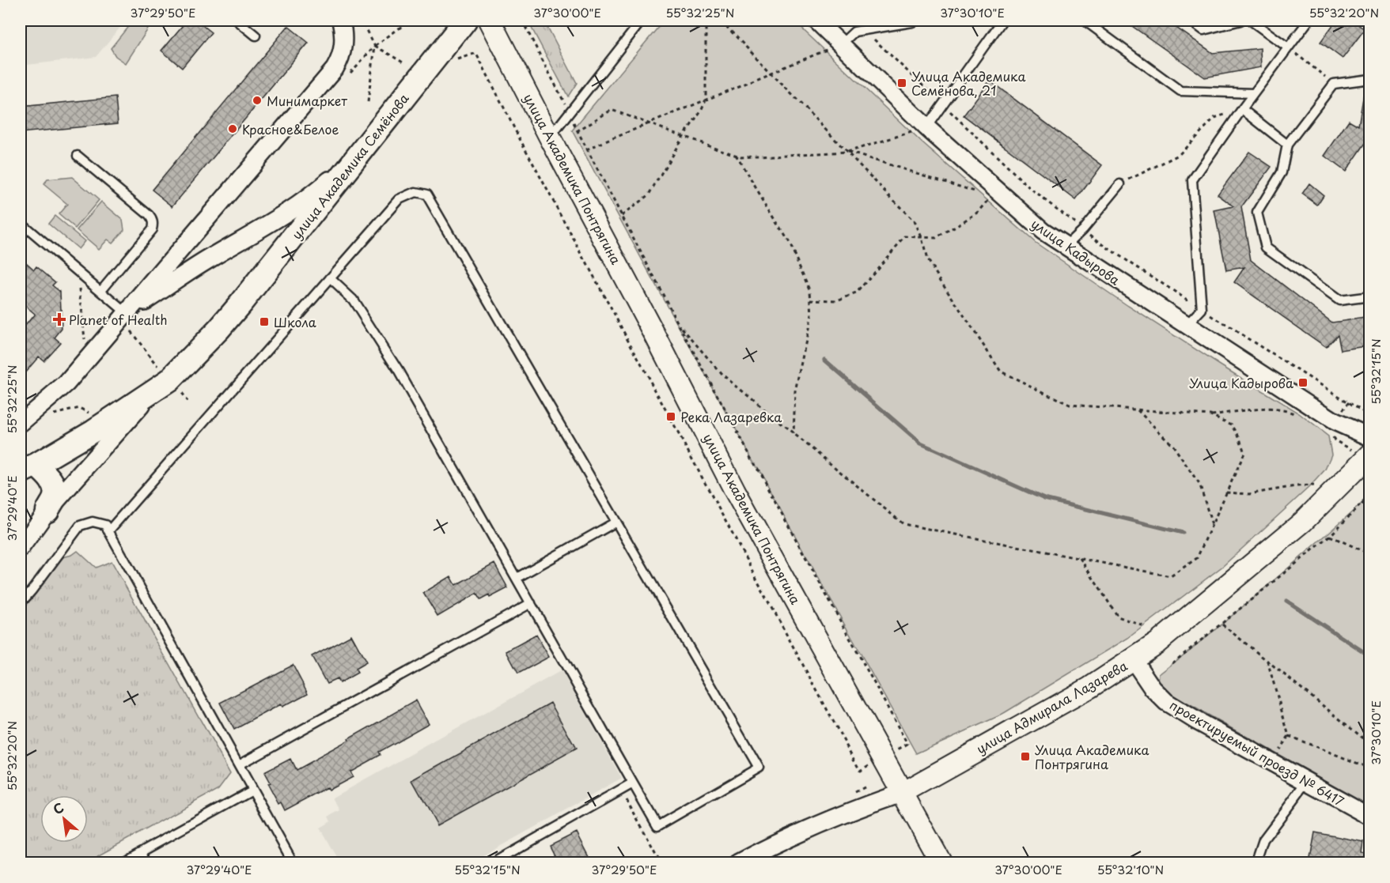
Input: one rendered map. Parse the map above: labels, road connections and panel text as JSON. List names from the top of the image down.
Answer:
{
  "streets": {
    "main road": ["улица Академика Семёнова"],
    "street": [
      "улица Академика Понтрягина",
      "улица Кадырова",
      "улица Адмирала Лазарева",
      "проектируемый проезд № 6417"
    ]
  },
  "crossings": [
    ["улица Академика Понтрягина", "улица Адмирала Лазарева"],
    ["улица Адмирала Лазарева", "проектируемый проезд № 6417"]
  ],
  "places": {
    "transit": [
      "Улица Академика Семёнова, 21",
      "Школа",
      "Улица Кадырова",
      "Река Лазаревка",
      "Улица Академика Понтрягина"
    ],
    "other": ["Минимаркет", "Красное&Белое"],
    "health": ["Planet of Health"]
  },
  "north": "top left",
  "coordinates": [
    "37°29'50\"E",
    "37°30'00\"E",
    "55°32'25\"N",
    "37°30'10\"E",
    "55°32'20\"N",
    "55°32'15\"N",
    "37°29'40\"E",
    "55°32'10\"N"
  ]
}
